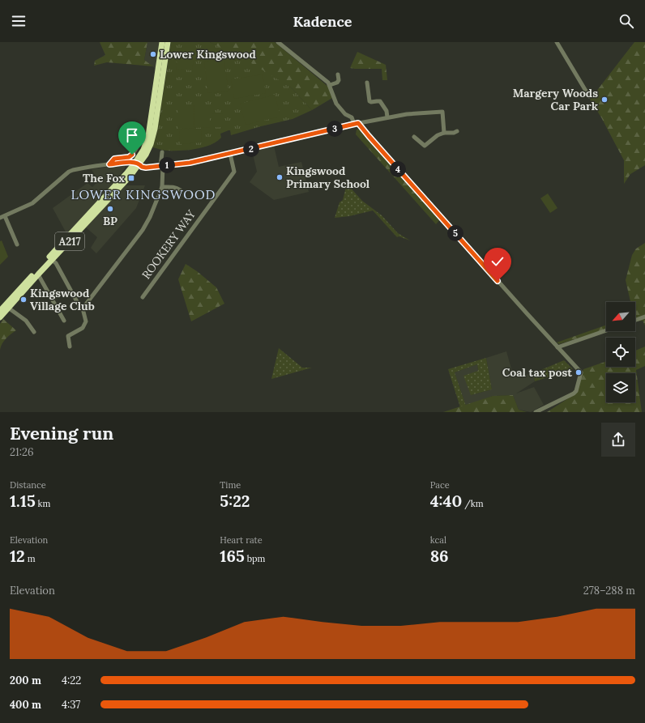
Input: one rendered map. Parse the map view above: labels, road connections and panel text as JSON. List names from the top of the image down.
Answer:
{
  "streets": {
    "highway": ["A217"],
    "street": ["ROOKERY WAY"]
  },
  "districts": ["LOWER KINGSWOOD"],
  "places": {
    "other": [
      "Lower Kingswood",
      "Margery Woods Car Park",
      "Kingswood Primary School",
      "BP",
      "Kingswood Village Club",
      "Coal tax post"
    ],
    "transit": ["The Fox"]
  },
  "north": "bottom left",
  "page": {
    "header": "Kadence",
    "pins": [
      "3",
      "2",
      "1",
      "4",
      "5"
    ],
    "heading": ["Evening run", "21:26"],
    "stats": [
      ["Distance", "1.15 km"],
      ["Time", "5:22"],
      ["Pace", "4:40 /km"],
      ["Elevation", "12 m"],
      ["Heart rate", "165 bpm"],
      ["kcal", "86"]
    ],
    "chart": ["Elevation", "278–288 m"],
    "list": [
      {
        "name": "200 m",
        "note": "4:22"
      },
      {
        "name": "400 m",
        "note": "4:37"
      }
    ]
  }
}
